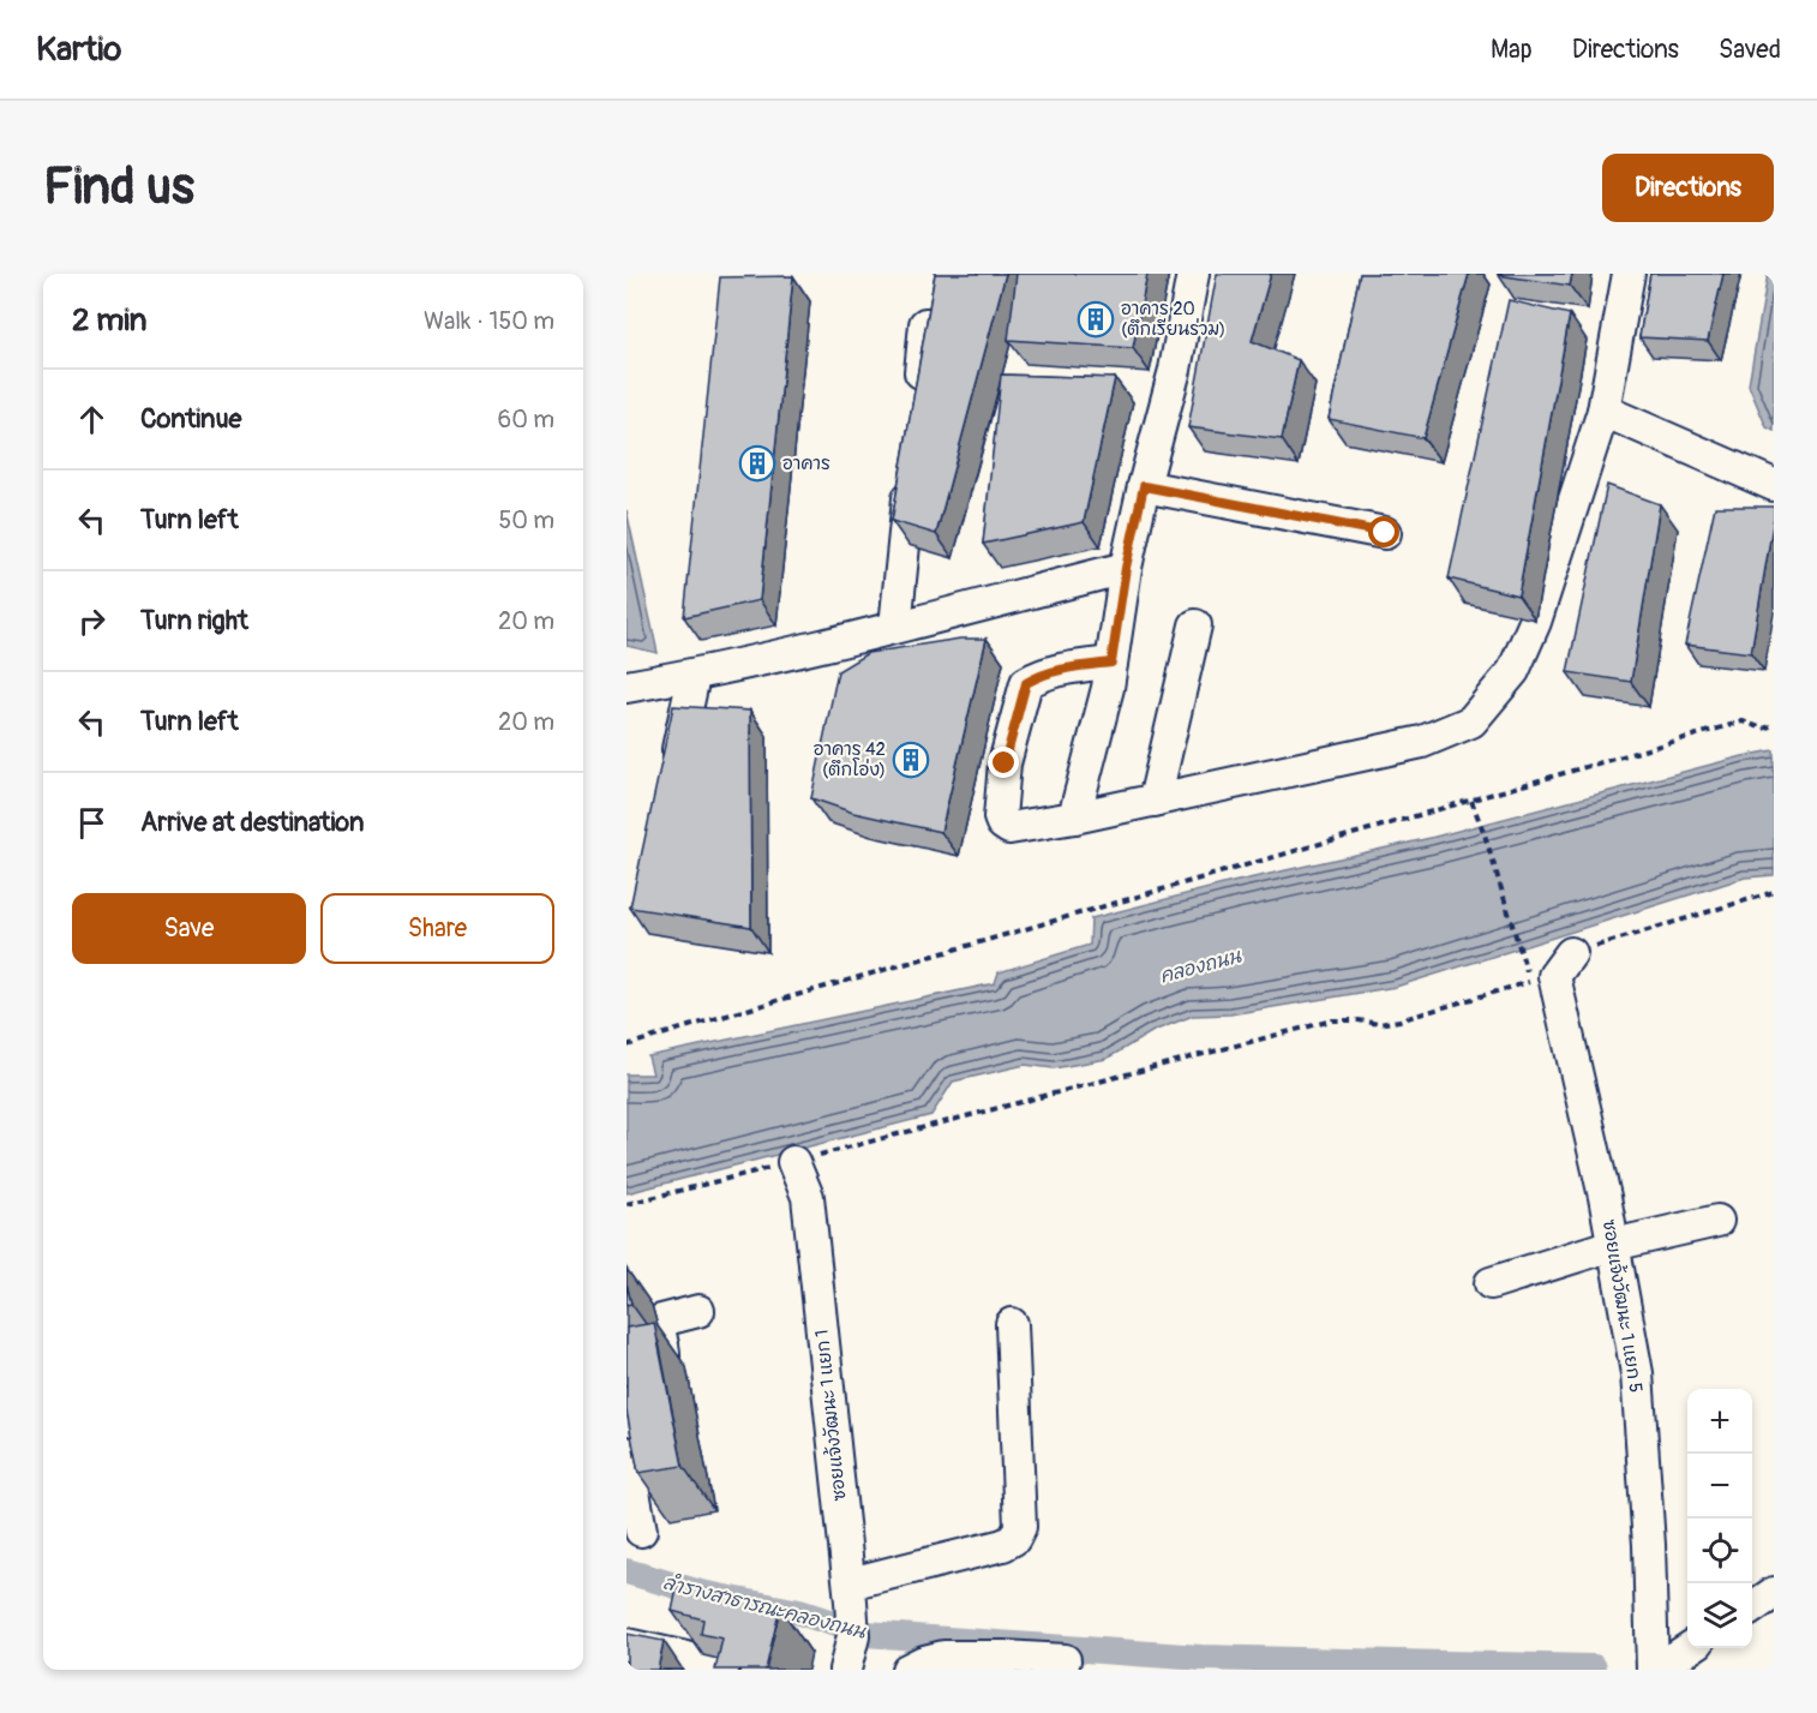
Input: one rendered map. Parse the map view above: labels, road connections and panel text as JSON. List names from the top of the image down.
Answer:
{
  "streets": {
    "street": ["ซอยแจ้งวัฒนะ 1 แยก 5", "ซอยแจ้งวัฒนะ 1 แยก 1"]
  },
  "water": ["คลองถนน", "ลำรางสาธารณะคลองถนน"],
  "places": {
    "building": ["อาคาร 20 (ตึกเรียนร่วม)", "อาคาร", "อาคาร 42 (ตึกโอ่ง)"]
  },
  "page": {
    "header": "Kartio",
    "nav": ["Map", "Directions", "Saved"],
    "buttons": [
      "Directions",
      ["Save", "Share"]
    ],
    "title": "Find us",
    "heading": ["2 min", "Walk · 150 m"],
    "list": [
      ["Continue", "60 m"],
      ["Turn left", "50 m"],
      ["Turn right", "20 m"],
      ["Turn left", "20 m"],
      "Arrive at destination"
    ],
    "map_buttons": ["+", "−"]
  }
}
